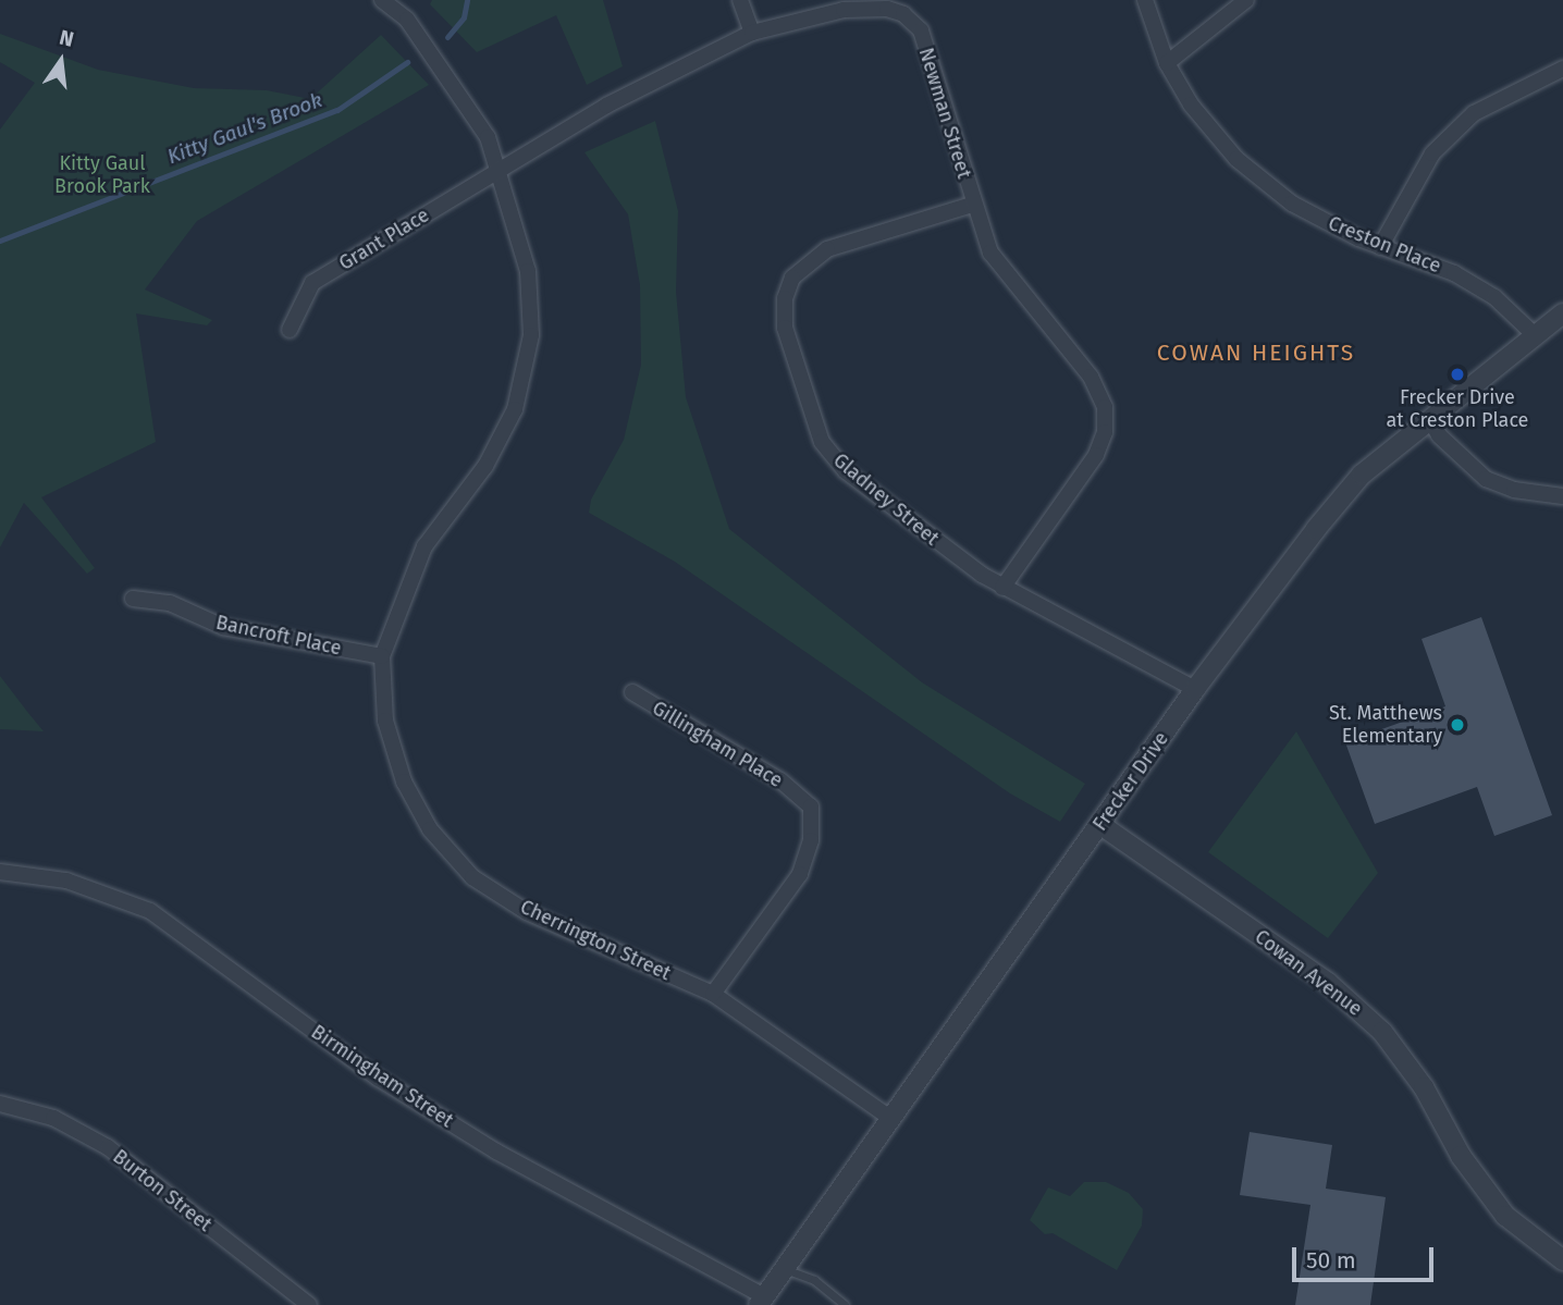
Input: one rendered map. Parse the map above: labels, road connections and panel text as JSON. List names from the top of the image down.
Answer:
{
  "streets": {
    "street": [
      "Newman Street",
      "Grant Place",
      "Creston Place",
      "Gladney Street",
      "Bancroft Place",
      "Gillingham Place",
      "Frecker Drive",
      "Cherrington Street",
      "Cowan Avenue",
      "Birmingham Street",
      "Burton Street"
    ]
  },
  "crossings": [
    ["Newman Street", "Grant Place"],
    ["Newman Street", "Gladney Street"],
    ["Newman Street", "Cherrington Street"],
    ["Grant Place", "Cherrington Street"],
    ["Creston Place", "Frecker Drive"],
    ["Gladney Street", "Frecker Drive"],
    ["Bancroft Place", "Cherrington Street"],
    ["Gillingham Place", "Cherrington Street"],
    ["Frecker Drive", "Cherrington Street"],
    ["Frecker Drive", "Cowan Avenue"],
    ["Frecker Drive", "Birmingham Street"]
  ],
  "districts": ["COWAN HEIGHTS"],
  "water": ["Kitty Gaul's Brook"],
  "parks": ["Kitty Gaul Brook Park"],
  "places": ["Frecker Drive at Creston Place", "St. Matthews Elementary"],
  "scale_bar": "50 m",
  "north": "top"
}
